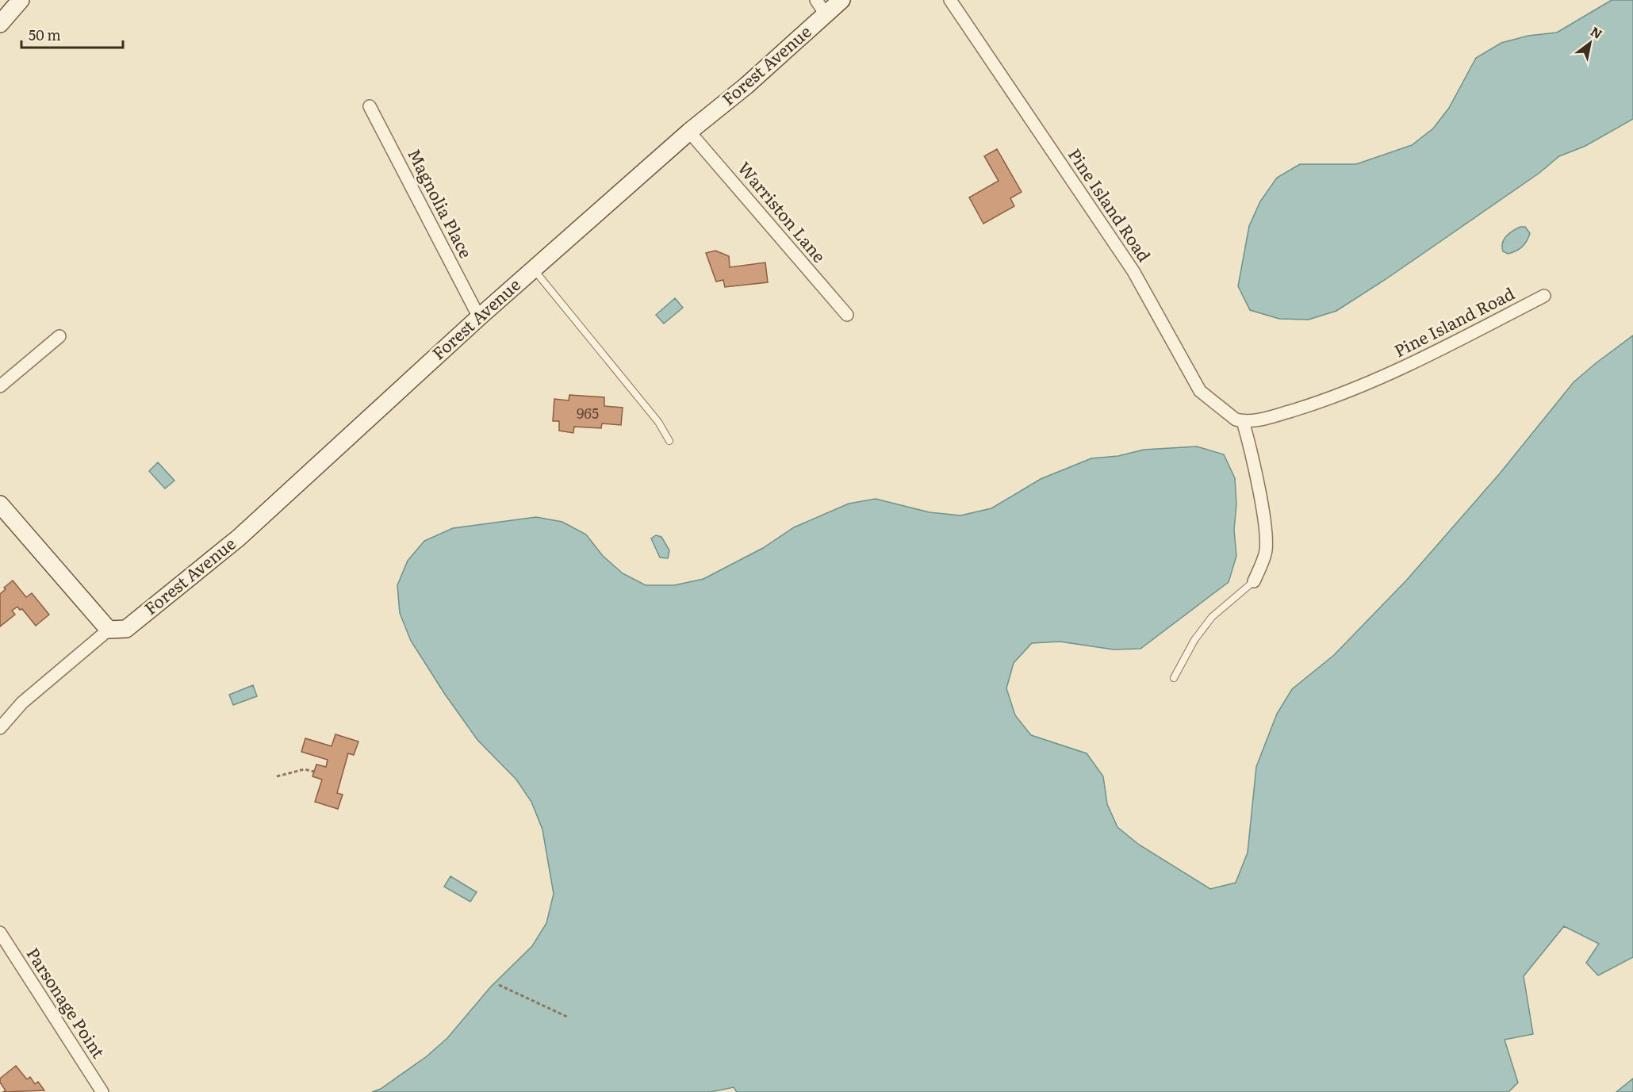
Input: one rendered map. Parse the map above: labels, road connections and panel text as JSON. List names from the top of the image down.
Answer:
{
  "streets": {
    "street": [
      "Forest Avenue",
      "Magnolia Place",
      "Pine Island Road",
      "Warriston Lane",
      "Parsonage Point"
    ]
  },
  "crossings": [
    ["Forest Avenue", "Magnolia Place"],
    ["Forest Avenue", "Warriston Lane"]
  ],
  "house_numbers": ["965"],
  "scale_bar": "50 m",
  "north": "top right"
}
